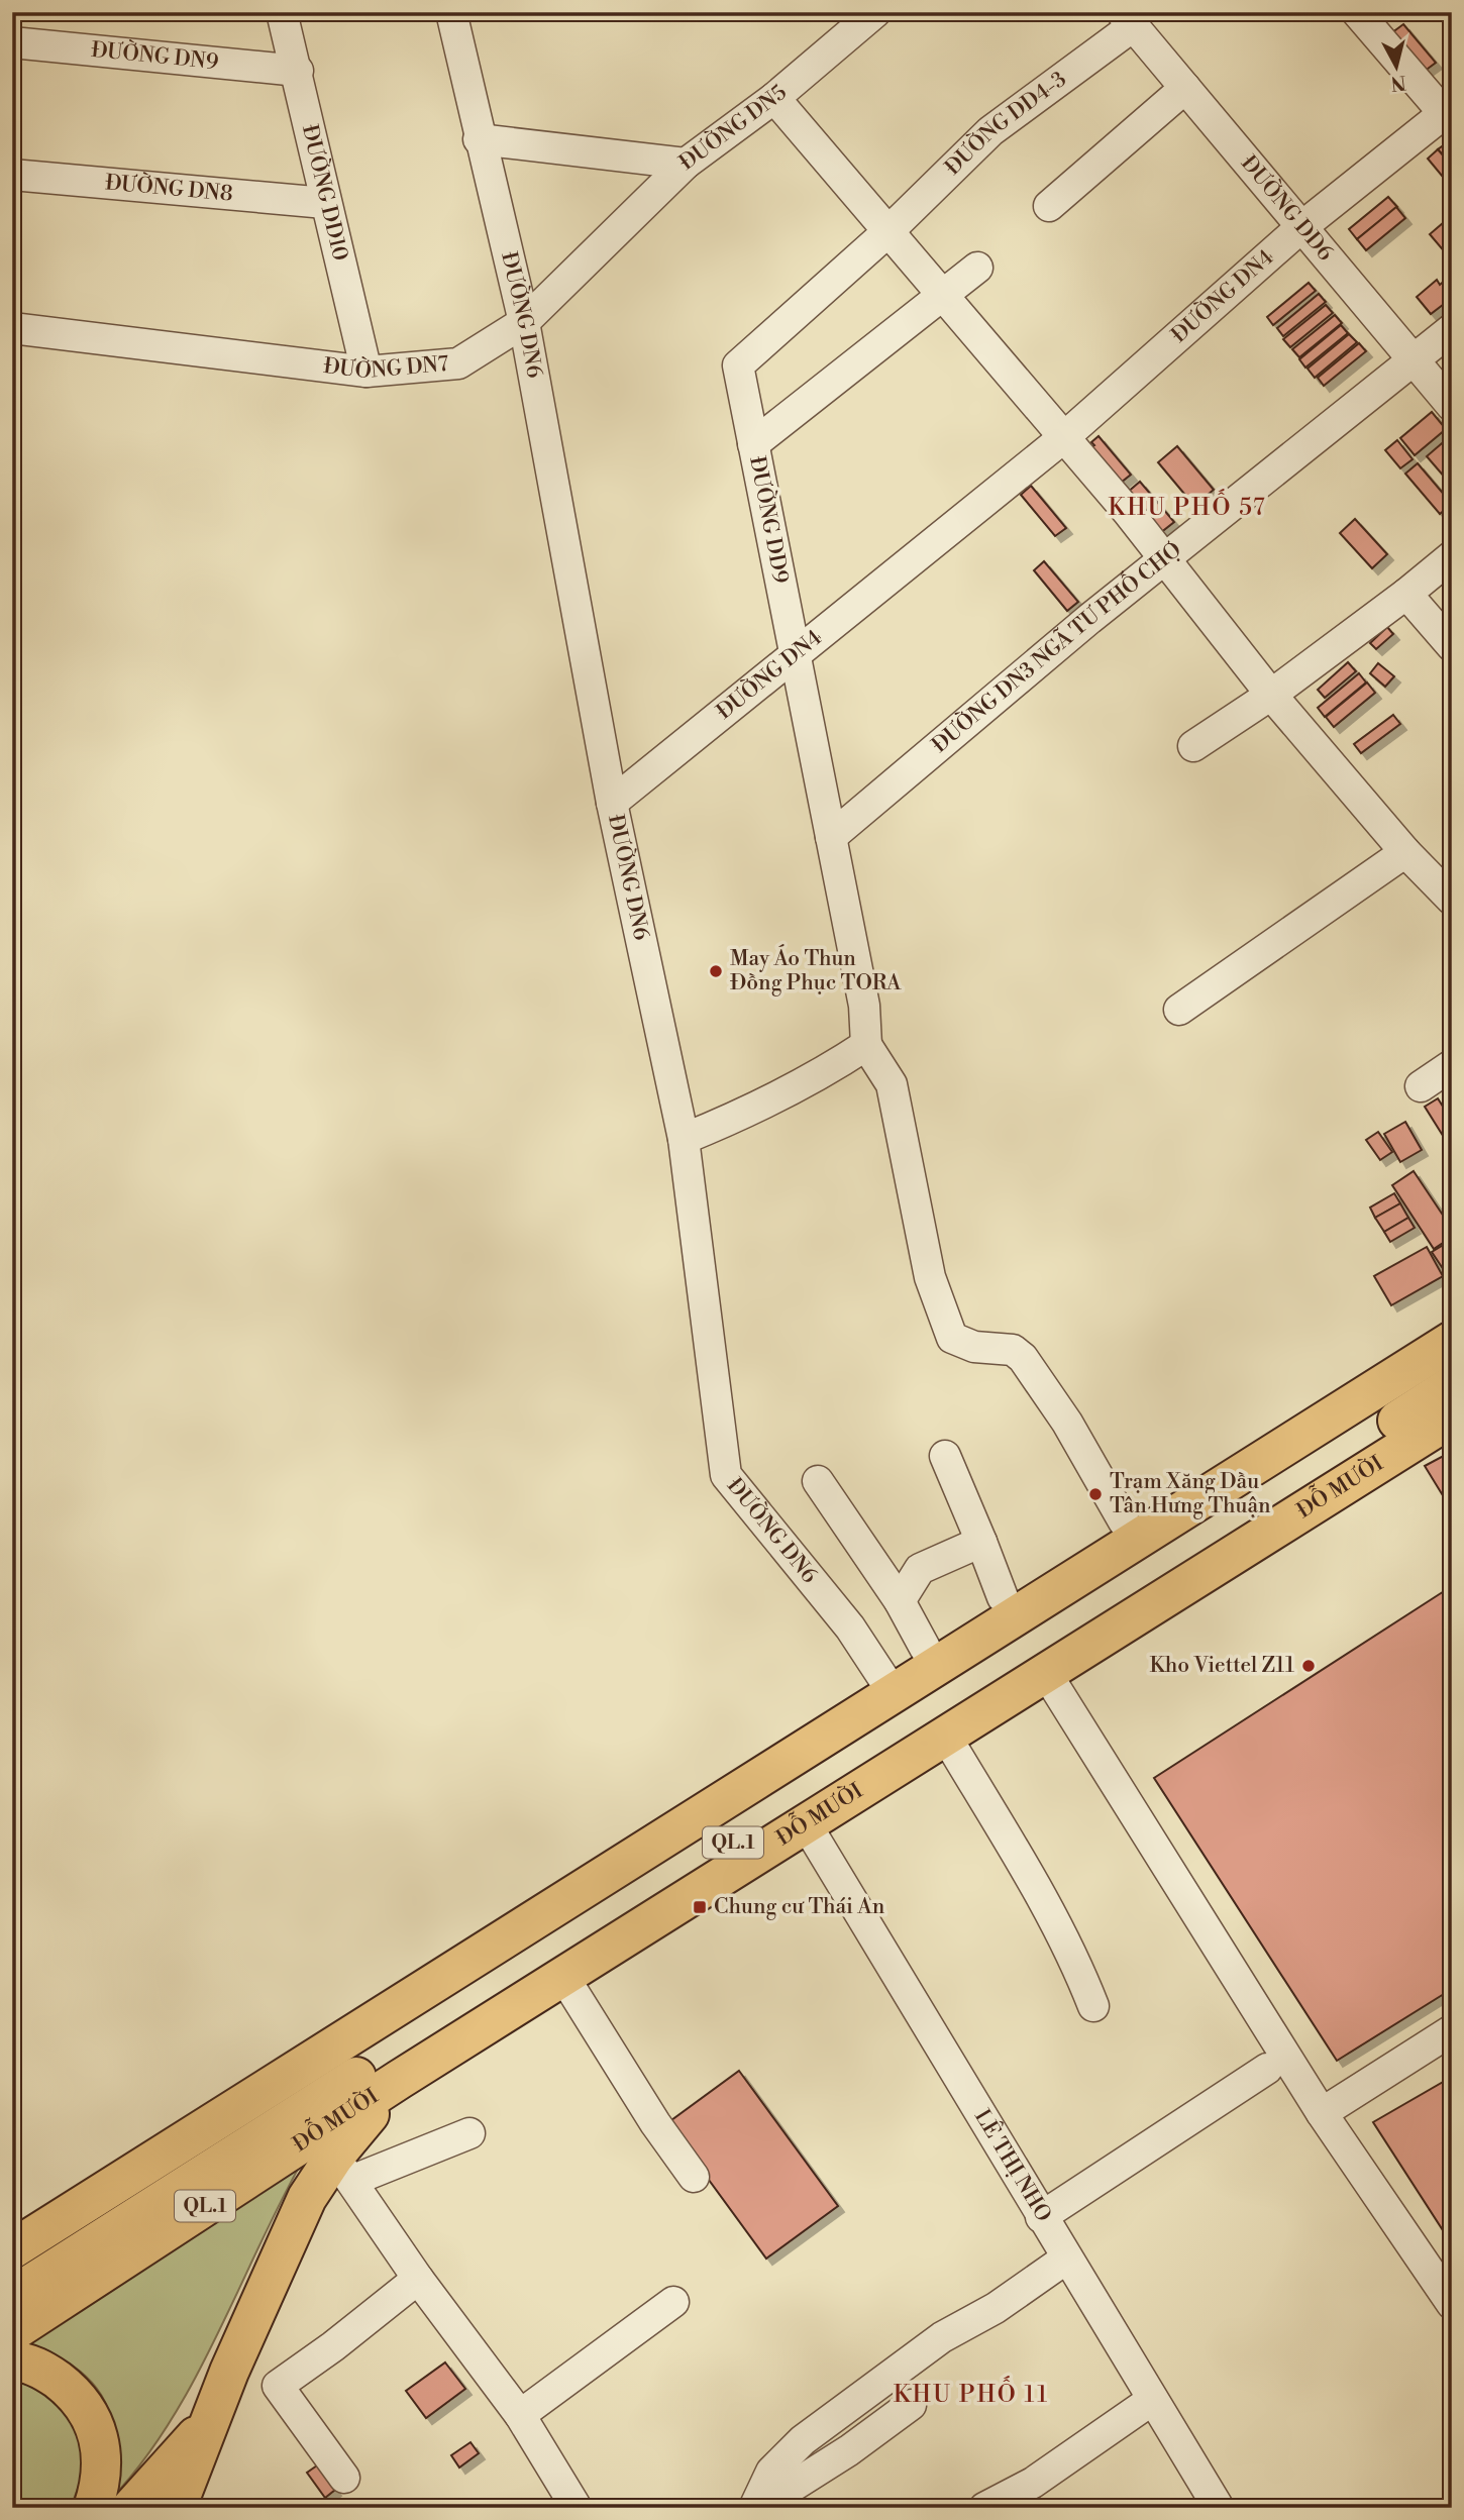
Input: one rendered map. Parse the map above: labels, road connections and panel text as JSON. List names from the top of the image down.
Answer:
{
  "streets": {
    "highway": ["ĐỖ MƯỜI", "QL.1"],
    "street": [
      "ĐƯỜNG DN9",
      "ĐƯỜNG DN5",
      "ĐƯỜNG DD4-3",
      "ĐƯỜNG DN8",
      "ĐƯỜNG DD10",
      "ĐƯỜNG DD6",
      "ĐƯỜNG DN4",
      "ĐƯỜNG DN6",
      "ĐƯỜNG DN7",
      "ĐƯỜNG DD9",
      "ĐƯỜNG DN3 NGÃ TƯ PHỐ CHỢ",
      "LÊ THỊ NHO"
    ]
  },
  "crossings": [
    ["ĐƯỜNG DN9", "ĐƯỜNG DD10"],
    ["ĐƯỜNG DN5", "ĐƯỜNG DN6"],
    ["ĐƯỜNG DN5", "ĐƯỜNG DN7"],
    ["ĐƯỜNG DD4-3", "ĐƯỜNG DD6"],
    ["ĐƯỜNG DD4-3", "ĐƯỜNG DD9"],
    ["ĐƯỜNG DN8", "ĐƯỜNG DD10"],
    ["ĐƯỜNG DD10", "ĐƯỜNG DN7"],
    ["ĐƯỜNG DD6", "ĐƯỜNG DN4"],
    ["ĐƯỜNG DD6", "ĐƯỜNG DN3 NGÃ TƯ PHỐ CHỢ"],
    ["ĐƯỜNG DN4", "ĐƯỜNG DN6"],
    ["ĐƯỜNG DN4", "ĐƯỜNG DD9"],
    ["ĐƯỜNG DN6", "ĐƯỜNG DN7"],
    ["ĐƯỜNG DN6", "QL.1"],
    ["ĐƯỜNG DD9", "ĐƯỜNG DN3 NGÃ TƯ PHỐ CHỢ"],
    ["ĐỖ MƯỜI", "LÊ THỊ NHO"]
  ],
  "districts": ["KHU PHỐ 57", "KHU PHỐ 11"],
  "places": {
    "other": ["May Áo Thun Đồng Phục TORA", "Trạm Xăng Dầu Tân Hưng Thuận", "Kho Viettel Z11"],
    "transit": ["Chung cư Thái An"]
  },
  "north": "bottom"
}
